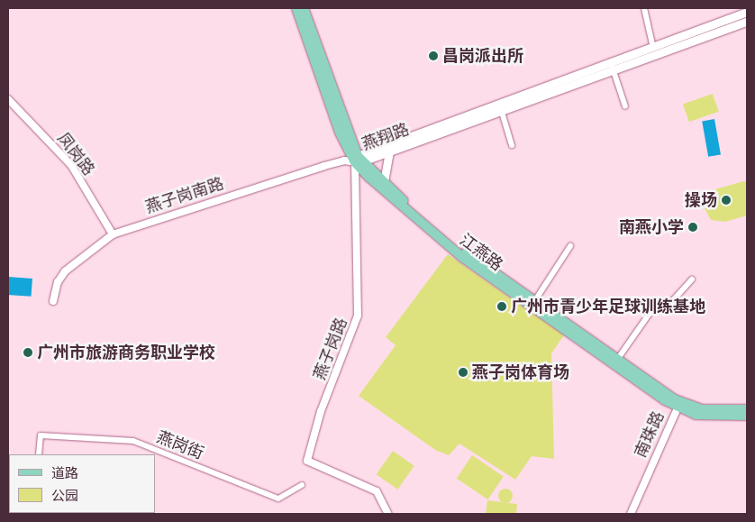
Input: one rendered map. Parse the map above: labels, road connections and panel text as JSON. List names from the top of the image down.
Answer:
{
  "streets": {
    "main road": ["燕翔路", "江燕路"],
    "street": [
      "凤岗路",
      "燕子岗南路",
      "燕子岗路",
      "南珠路",
      "燕岗街"
    ]
  },
  "crossings": [
    ["燕翔路", "燕子岗南路"],
    ["燕翔路", "江燕路"],
    ["燕翔路", "燕子岗路"],
    ["凤岗路", "燕子岗南路"],
    ["燕子岗南路", "江燕路"],
    ["燕子岗南路", "燕子岗路"],
    ["江燕路", "燕子岗路"],
    ["江燕路", "南珠路"]
  ],
  "places": [
    "昌岗派出所",
    "操场",
    "南燕小学",
    "广州市青少年足球训练基地",
    "广州市旅游商务职业学校",
    "燕子岗体育场"
  ],
  "legend": ["道路", "公园"]
}
